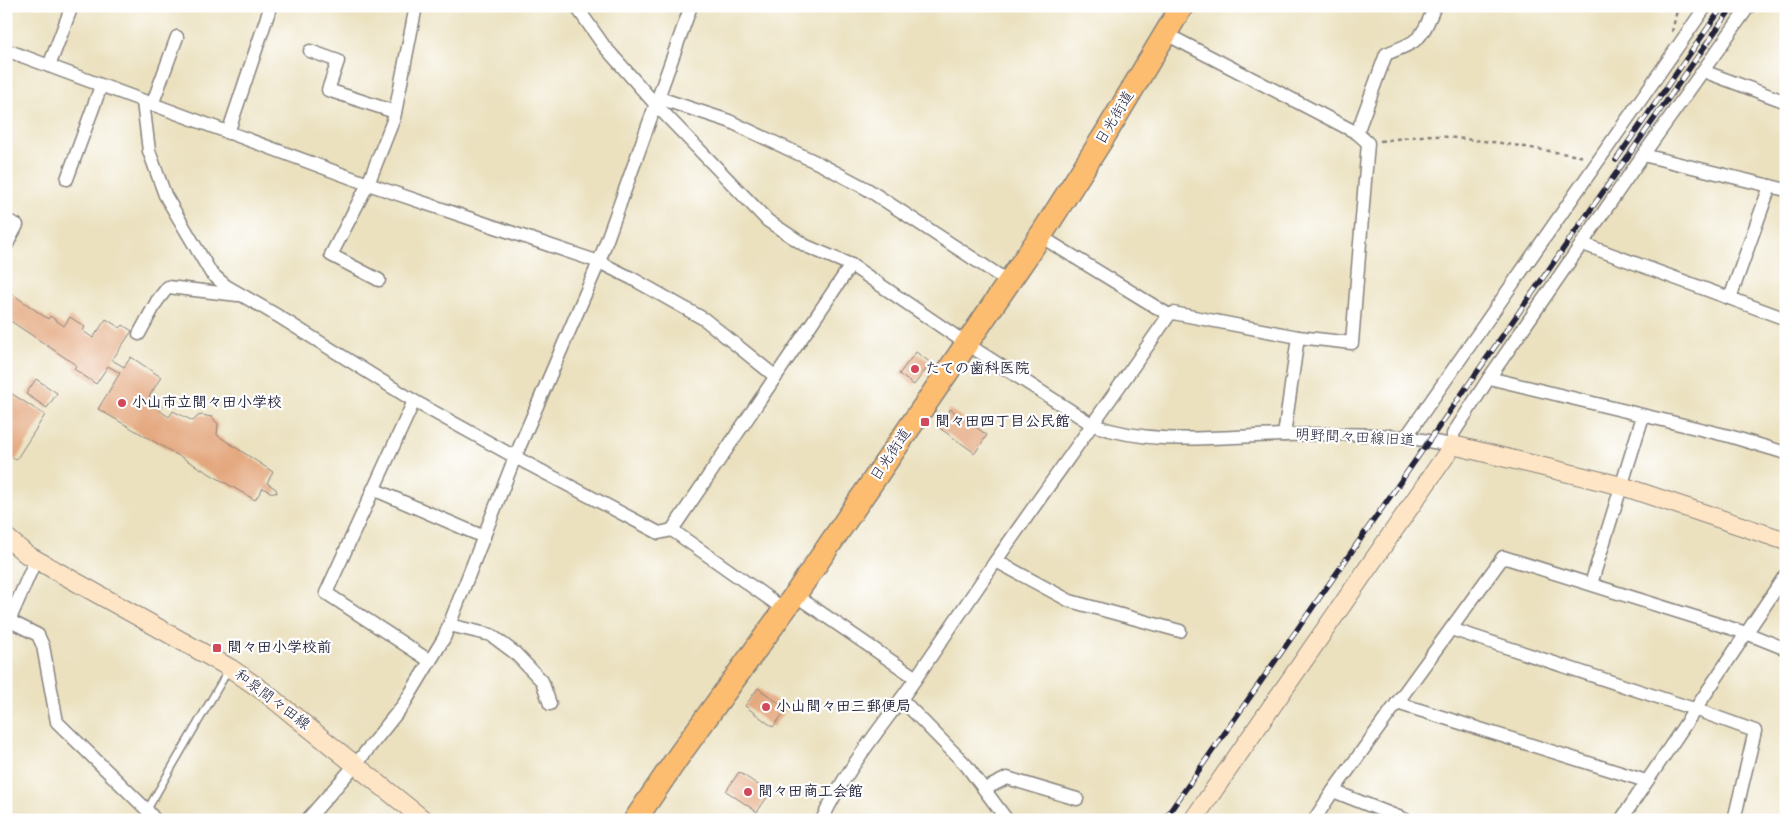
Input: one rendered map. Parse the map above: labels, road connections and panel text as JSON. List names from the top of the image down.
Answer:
{
  "streets": {
    "highway": ["日光街道"],
    "street": ["明野間々田線旧道", "和泉間々田線"]
  },
  "crossings": [
    ["日光街道", "明野間々田線旧道"]
  ],
  "places": {
    "other": [
      "たての歯科医院",
      "小山市立間々田小学校",
      "小山間々田三郵便局",
      "間々田商工会館"
    ],
    "transit": ["間々田四丁目公民館", "間々田小学校前"]
  }
}
